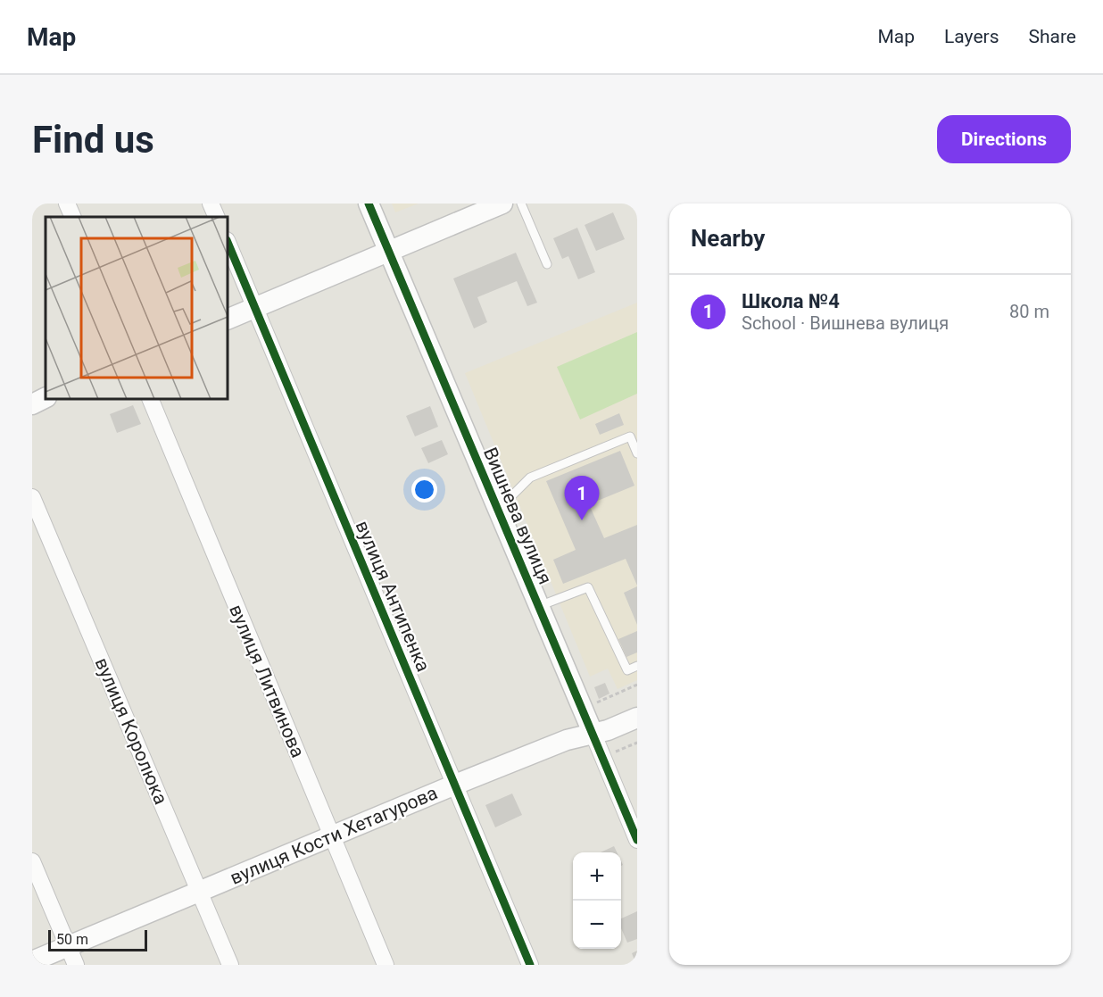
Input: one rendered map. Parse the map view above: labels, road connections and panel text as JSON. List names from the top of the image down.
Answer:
{
  "streets": {
    "street": [
      "Вишнева вулиця",
      "вулиця Антипенка",
      "вулиця Литвинова",
      "вулиця Королюка",
      "вулиця Кости Хетагурова"
    ]
  },
  "crossings": [
    ["Вишнева вулиця", "вулиця Кости Хетагурова"],
    ["вулиця Антипенка", "вулиця Кости Хетагурова"],
    ["вулиця Литвинова", "вулиця Кости Хетагурова"],
    ["вулиця Королюка", "вулиця Кости Хетагурова"]
  ],
  "scale_bar": "50 m",
  "page": {
    "header": "Map",
    "nav": ["Map", "Layers", "Share"],
    "buttons": "Directions",
    "title": "Find us",
    "heading": "Nearby",
    "list": [
      {
        "mark": "1",
        "name": "Школа №4",
        "note": "School · Вишнева вулиця",
        "value": "80 m"
      }
    ],
    "pins": "1",
    "map_buttons": ["+", "−"],
    "scale": "50 m"
  }
}
